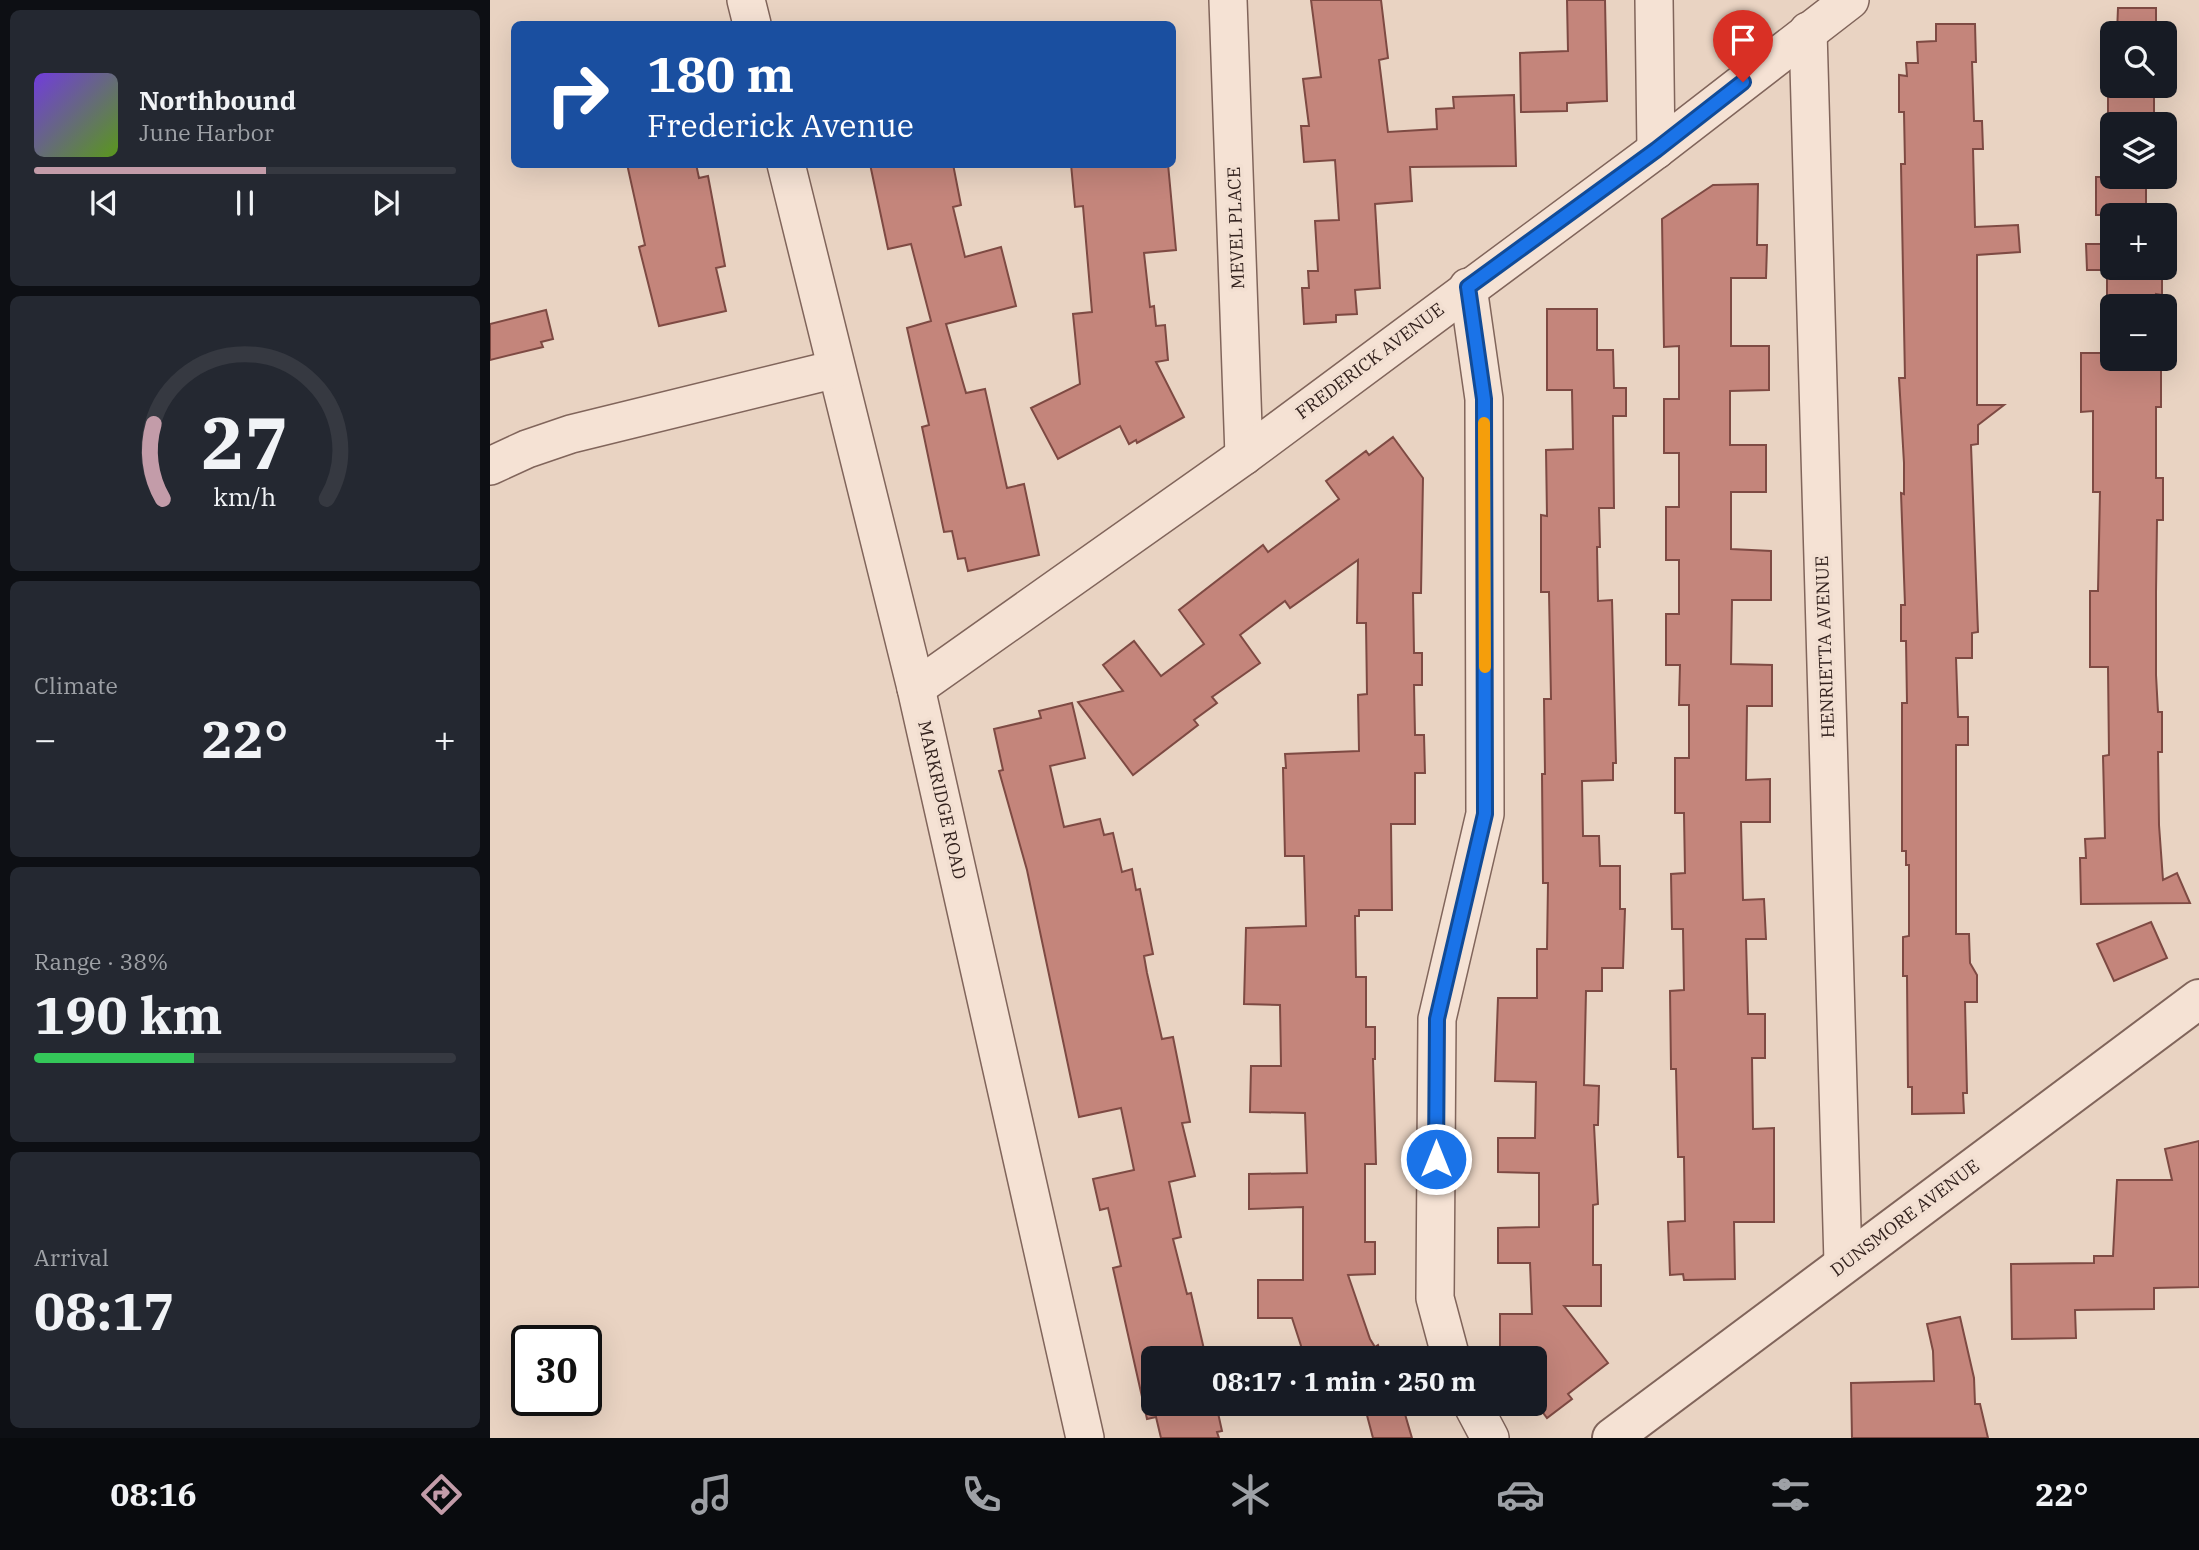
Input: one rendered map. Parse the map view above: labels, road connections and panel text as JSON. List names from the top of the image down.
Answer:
{
  "streets": {
    "street": [
      "MEVEL PLACE",
      "FREDERICK AVENUE",
      "HENRIETTA AVENUE",
      "MARKRIDGE ROAD",
      "DUNSMORE AVENUE"
    ]
  },
  "crossings": [
    ["MEVEL PLACE", "FREDERICK AVENUE"],
    ["FREDERICK AVENUE", "HENRIETTA AVENUE"],
    ["FREDERICK AVENUE", "MARKRIDGE ROAD"],
    ["HENRIETTA AVENUE", "DUNSMORE AVENUE"]
  ],
  "page": {
    "map_buttons": ["+", "−"],
    "turn": ["180 m", "Frederick Avenue"],
    "song": ["Northbound", "June Harbor"],
    "tile": [
      "Climate",
      ["Range · 38%", "190 km"],
      ["Arrival", "08:17"]
    ],
    "heat": ["−", "22°", "+"],
    "limit": "30",
    "trip": "08:17 · 1 min · 250 m",
    "tabs": ["08:16", "22°"],
    "gauge": ["27", "km/h"]
  }
}
